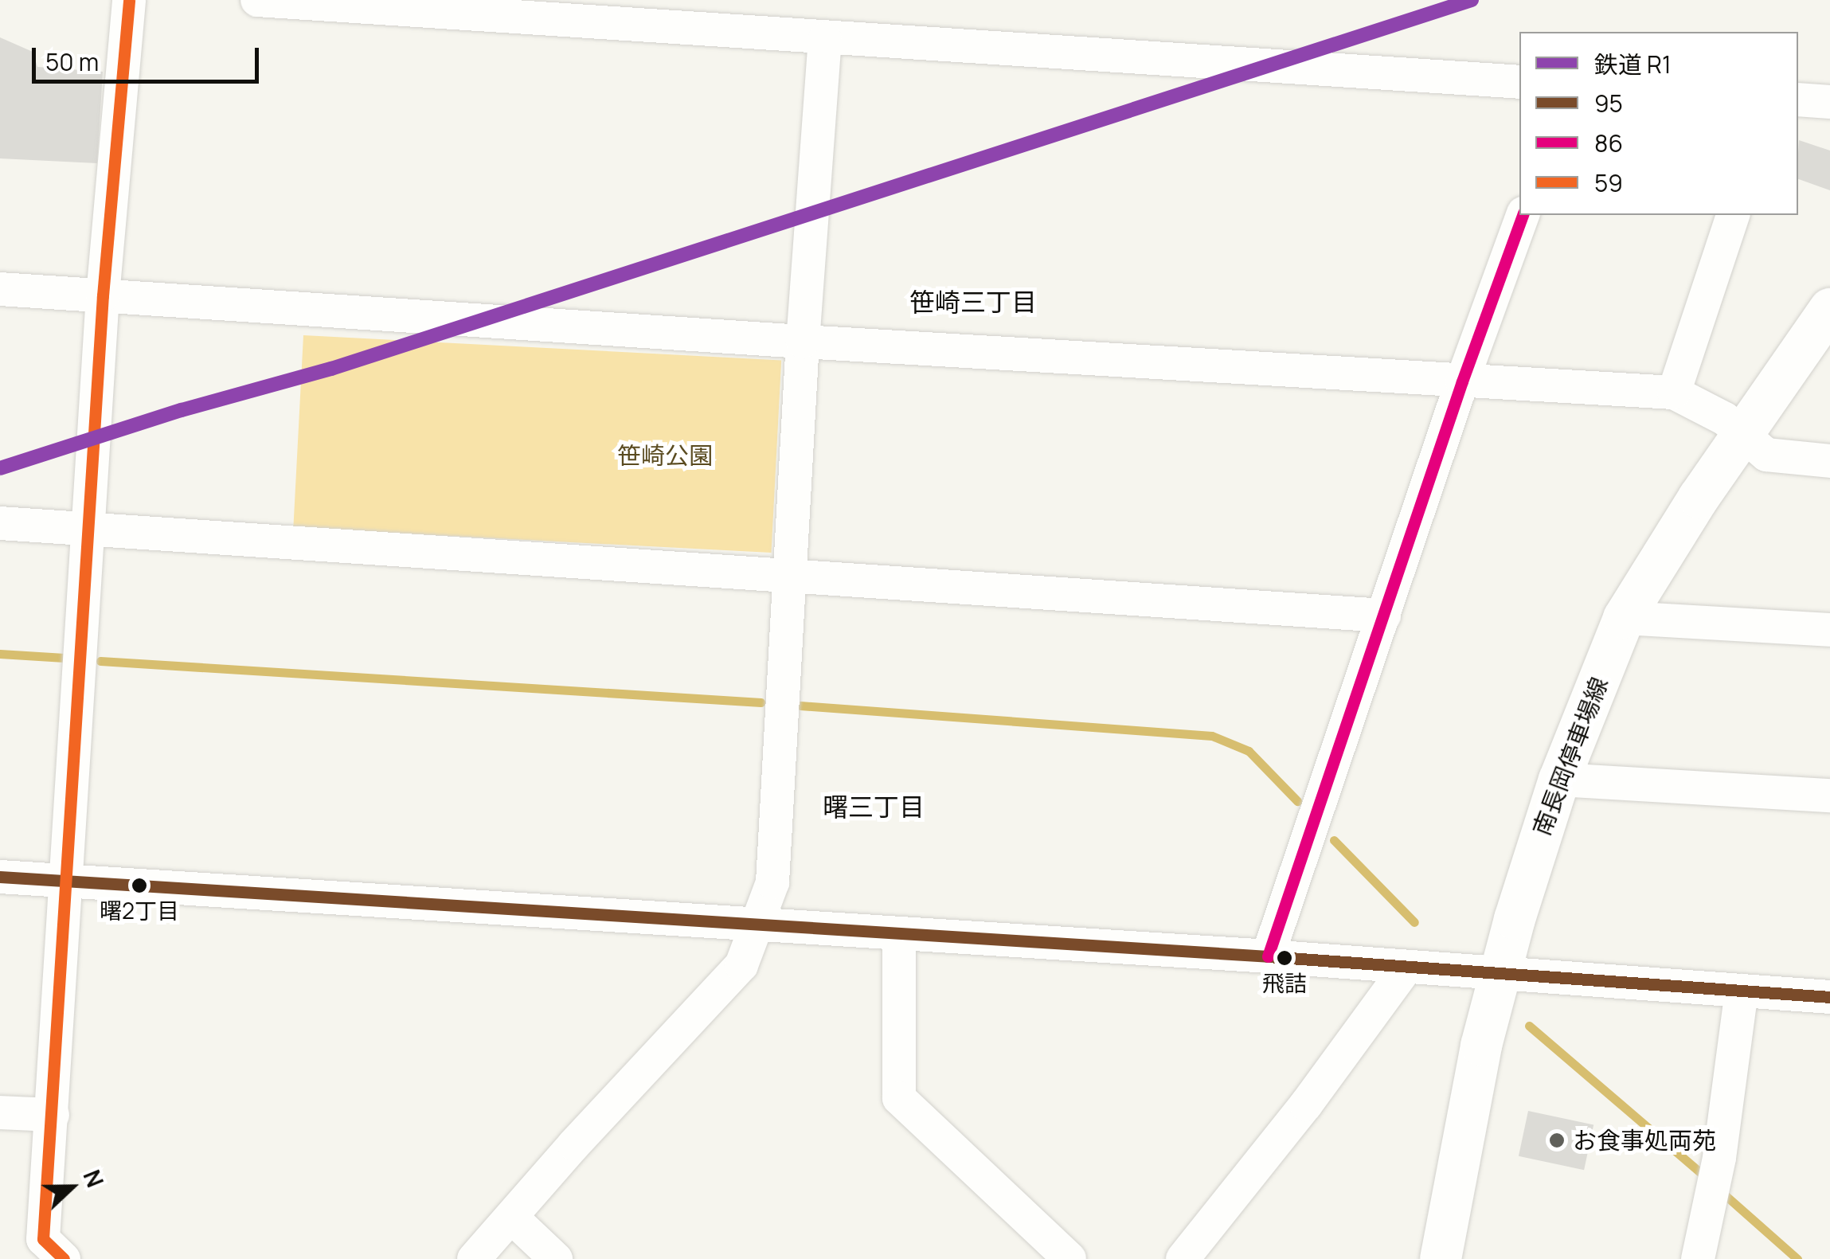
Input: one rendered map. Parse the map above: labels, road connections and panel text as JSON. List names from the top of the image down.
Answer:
{
  "streets": {
    "main road": ["南長岡停車場線"]
  },
  "districts": ["笹崎三丁目", "曙三丁目"],
  "parks": ["笹崎公園"],
  "places": ["曙2丁目", "飛詰", "お食事処両苑"],
  "lines": [
    "rail line R1",
    "transit line 59",
    "transit line 86",
    "transit line 95"
  ],
  "legend": [
    "鉄道 R1",
    "95",
    "86",
    "59"
  ],
  "scale_bar": "50 m",
  "north": "right"
}
